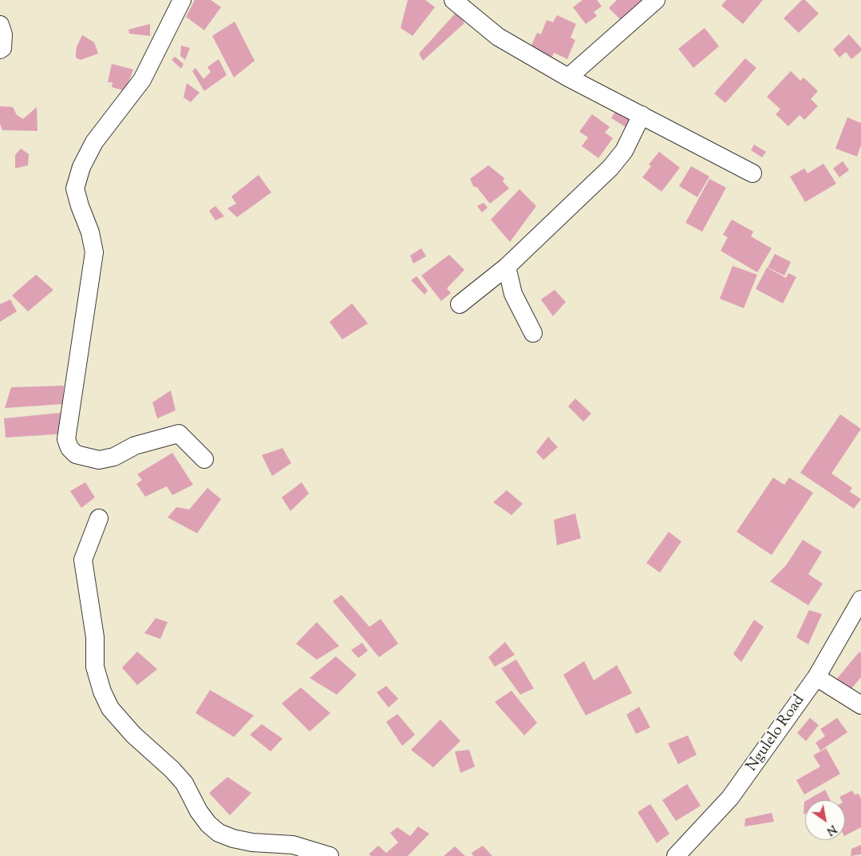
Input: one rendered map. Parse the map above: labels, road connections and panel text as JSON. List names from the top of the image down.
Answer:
{
  "streets": {
    "street": ["Ngulelo Road"]
  },
  "north": "bottom right"
}
